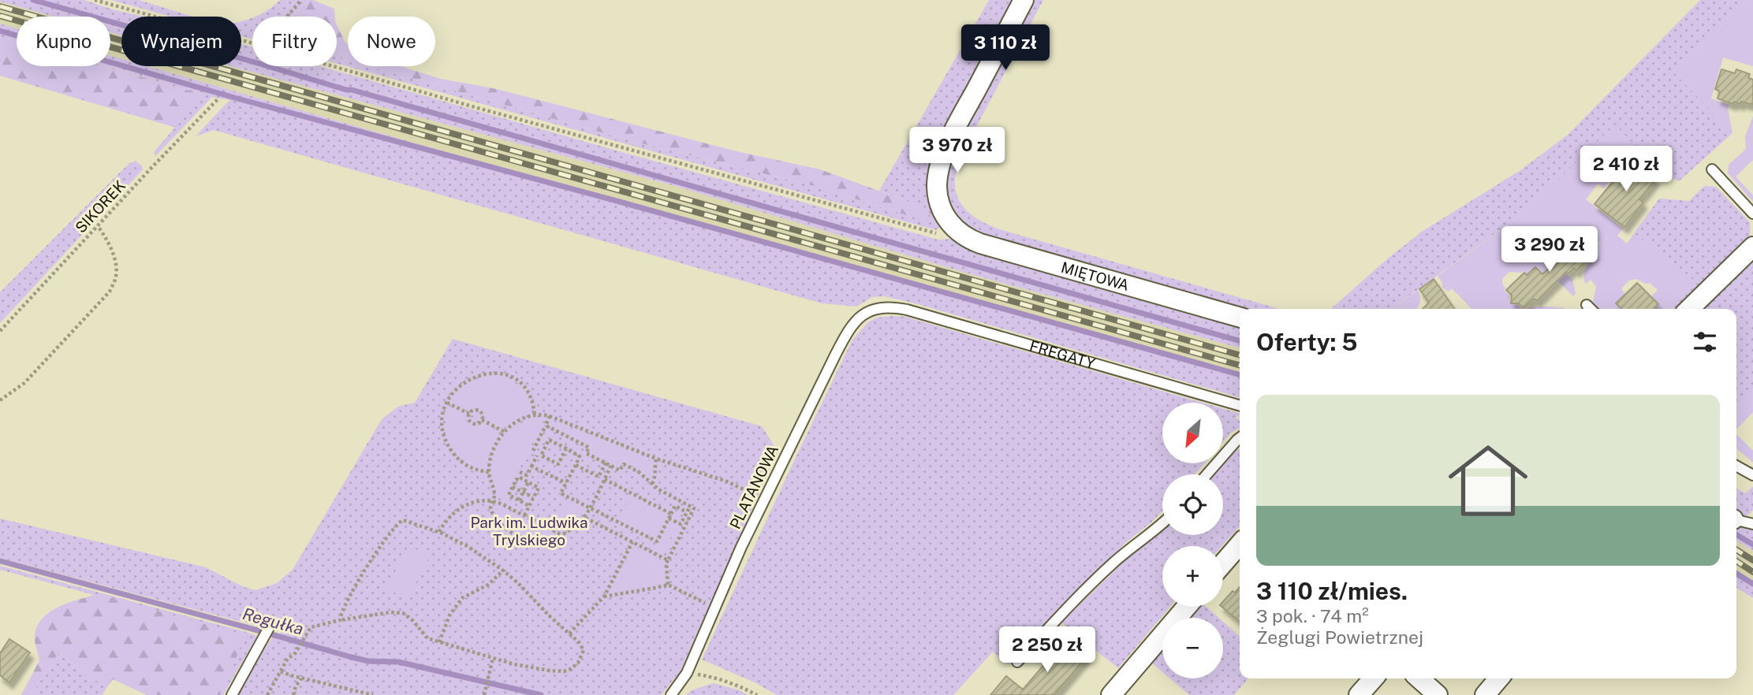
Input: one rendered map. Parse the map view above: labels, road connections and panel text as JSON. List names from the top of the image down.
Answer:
{
  "streets": {
    "street": ["MIĘTOWA"],
    "lane": ["FREGATY", "PLATANOWA"],
    "path": ["SIKOREK"]
  },
  "crossings": [
    ["FREGATY", "PLATANOWA"]
  ],
  "water": ["Regułka"],
  "parks": ["Park im. Ludwika Trylskiego"],
  "north": "bottom left",
  "page": {
    "chip": [
      "Kupno",
      "Wynajem",
      "Filtry",
      "Nowe"
    ],
    "price": [
      "3 110 zł",
      "3 970 zł",
      "2 410 zł",
      "3 290 zł",
      "2 250 zł"
    ],
    "heading": "Oferty: 5",
    "list": [
      {
        "name": "3 110 zł/mies.",
        "note": "3 pok. · 74 m² · Żeglugi Powietrznej"
      }
    ],
    "map_buttons": ["+", "−"]
  }
}
